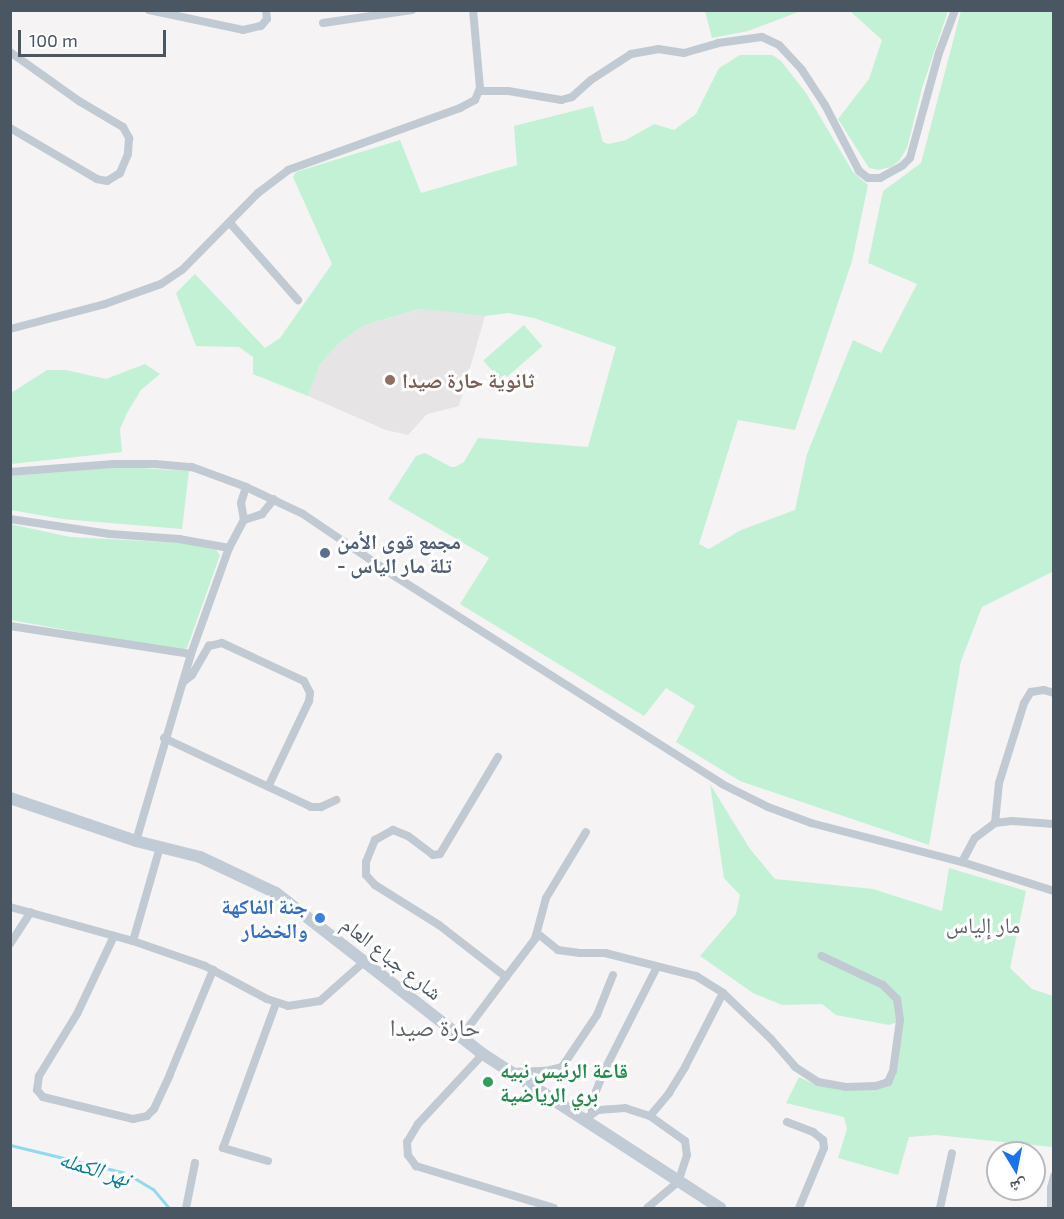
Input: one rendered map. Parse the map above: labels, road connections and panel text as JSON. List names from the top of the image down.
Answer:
{
  "streets": {
    "main road": ["شارع جباع العام"]
  },
  "districts": ["مار إلياس", "حارة صيدا"],
  "water": ["نهر الكمله"],
  "places": [
    "ثانوية حارة صيدا",
    "مجمع قوى الأمن - تلة مار الياس",
    "جنة الفاكهة والخضار",
    "قاعة الرئيس نبيه بري الرياضية"
  ],
  "scale_bar": "100 m",
  "north": "bottom"
}
